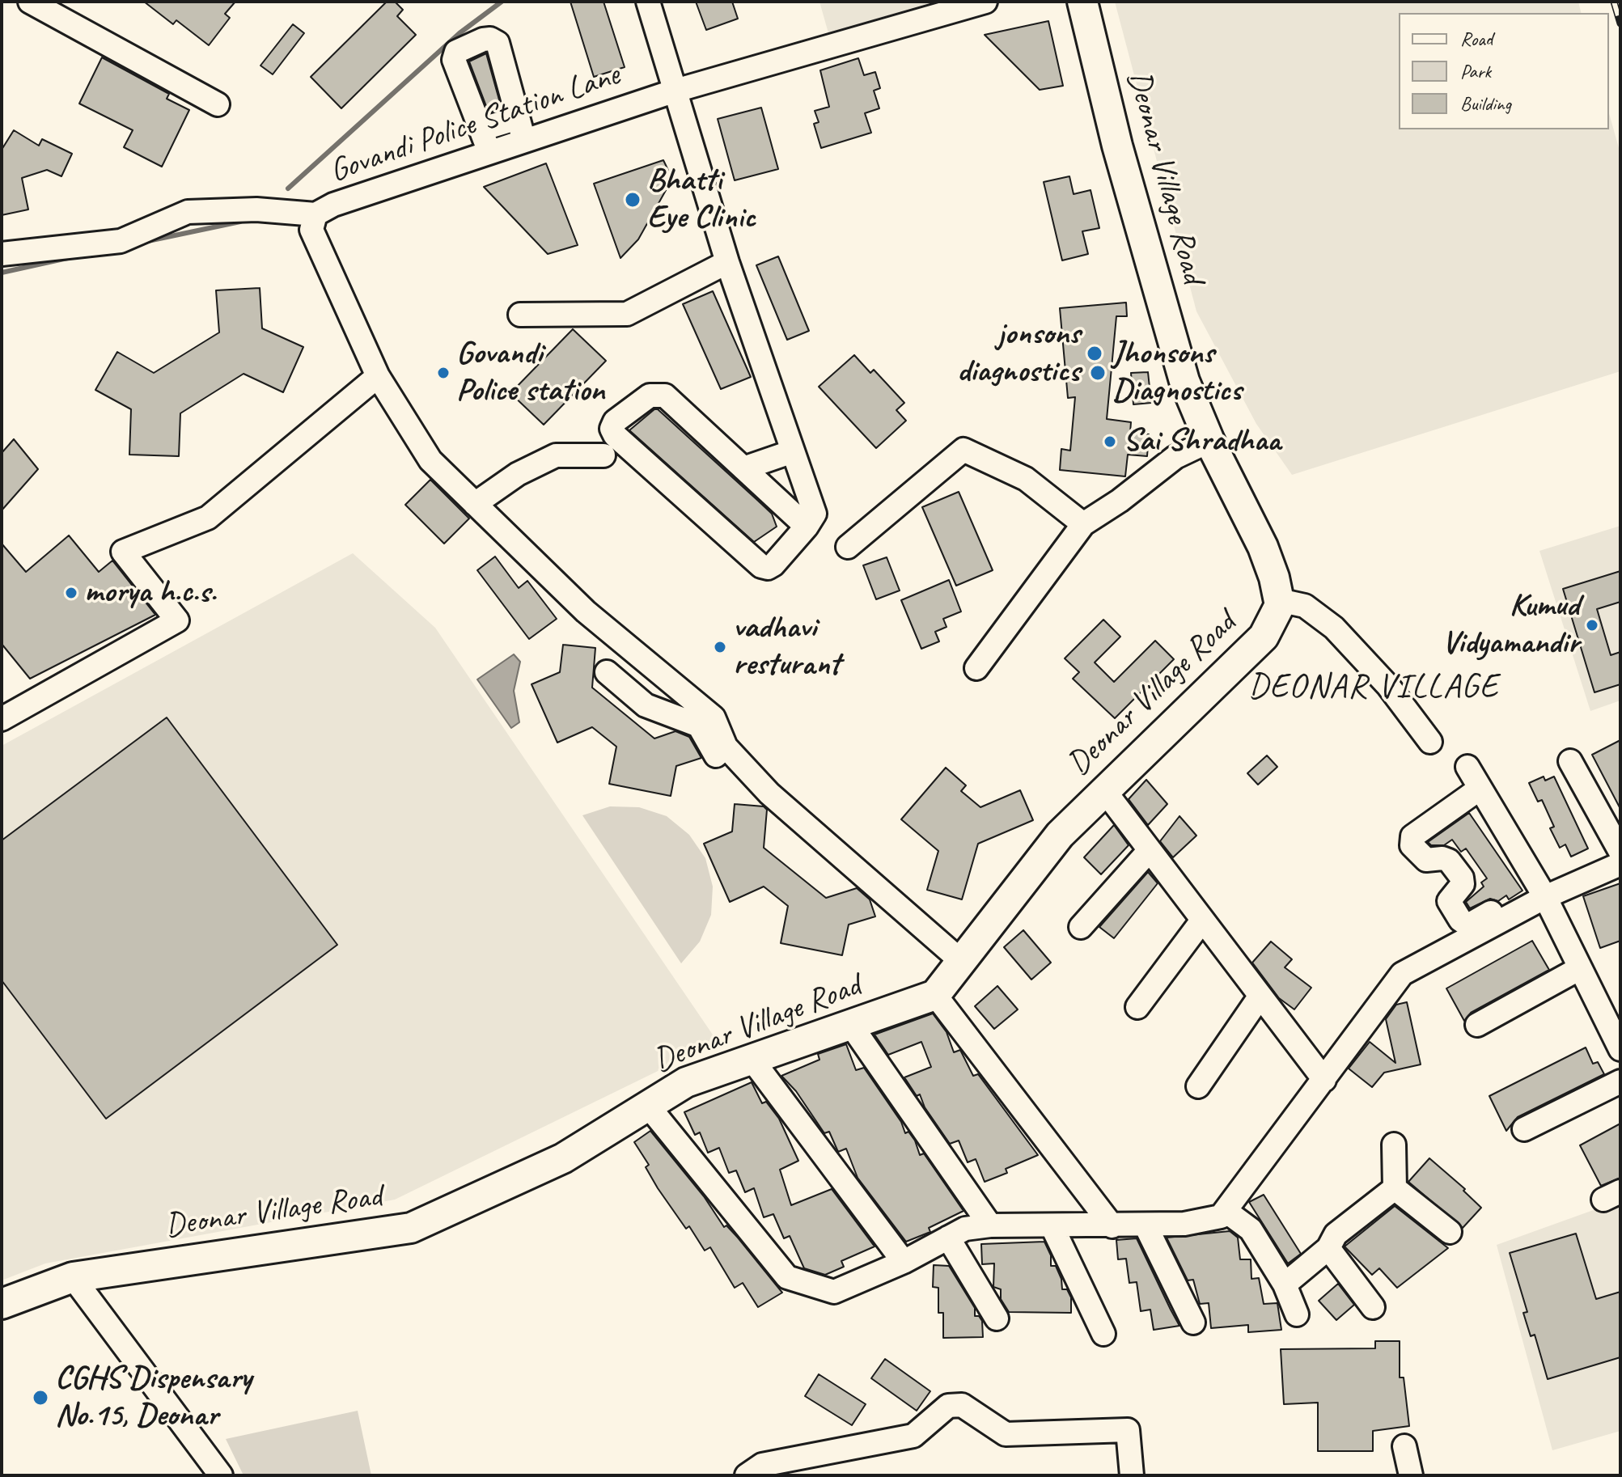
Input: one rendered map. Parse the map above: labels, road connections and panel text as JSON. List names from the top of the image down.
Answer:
{
  "streets": {
    "main road": ["Deonar Village Road"],
    "street": ["Govandi Police Station Lane"]
  },
  "crossings": [
    ["Govandi Police Station Lane", "Deonar Village Road"]
  ],
  "districts": ["DEONAR VILLAGE"],
  "places": [
    "Bhatti Eye Clinic",
    "jonsons diagnostics",
    "Govandi Police station",
    "Jhonsons Diagnostics",
    "Sai Shradhaa",
    "morya h.c.s.",
    "Kumud Vidyamandir",
    "vadhavi resturant",
    "CGHS Dispensary No.15, Deonar"
  ],
  "legend": ["Road", "Park", "Building"]
}
